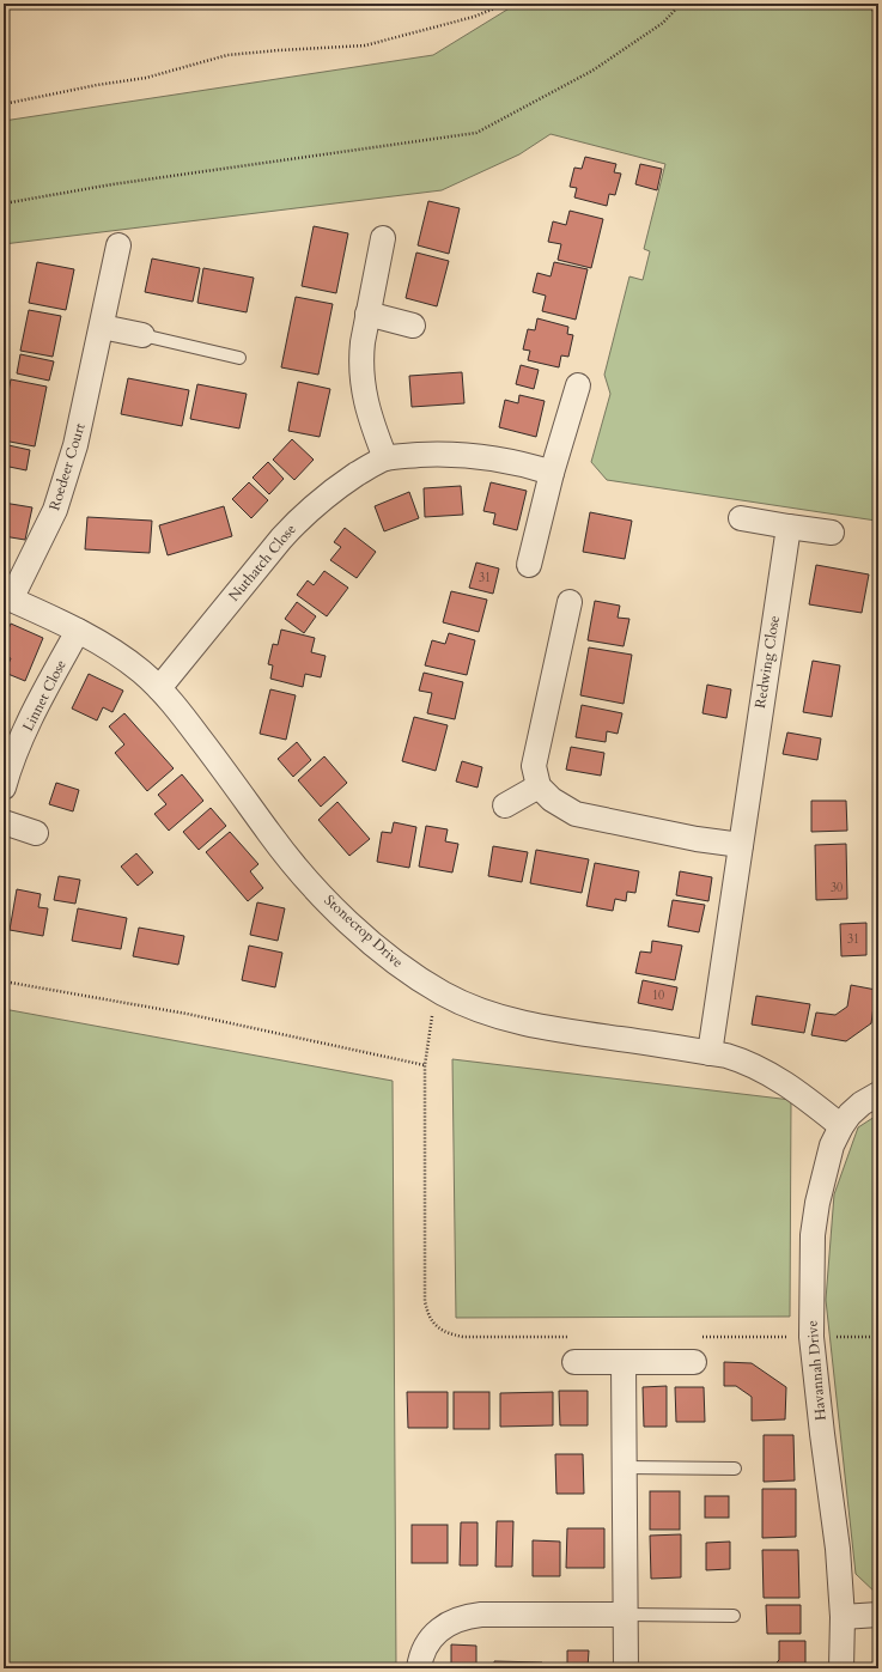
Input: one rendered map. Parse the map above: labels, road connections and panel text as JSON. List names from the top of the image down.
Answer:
{
  "streets": {
    "street": [
      "Roedeer Court",
      "Nuthatch Close",
      "Redwing Close",
      "Linnet Close",
      "Stonecrop Drive",
      "Havannah Drive"
    ]
  },
  "crossings": [
    ["Roedeer Court", "Stonecrop Drive"],
    ["Nuthatch Close", "Stonecrop Drive"],
    ["Redwing Close", "Stonecrop Drive"],
    ["Linnet Close", "Stonecrop Drive"],
    ["Stonecrop Drive", "Havannah Drive"]
  ],
  "house_numbers": [
    "31",
    "30",
    "31",
    "10"
  ]
}
